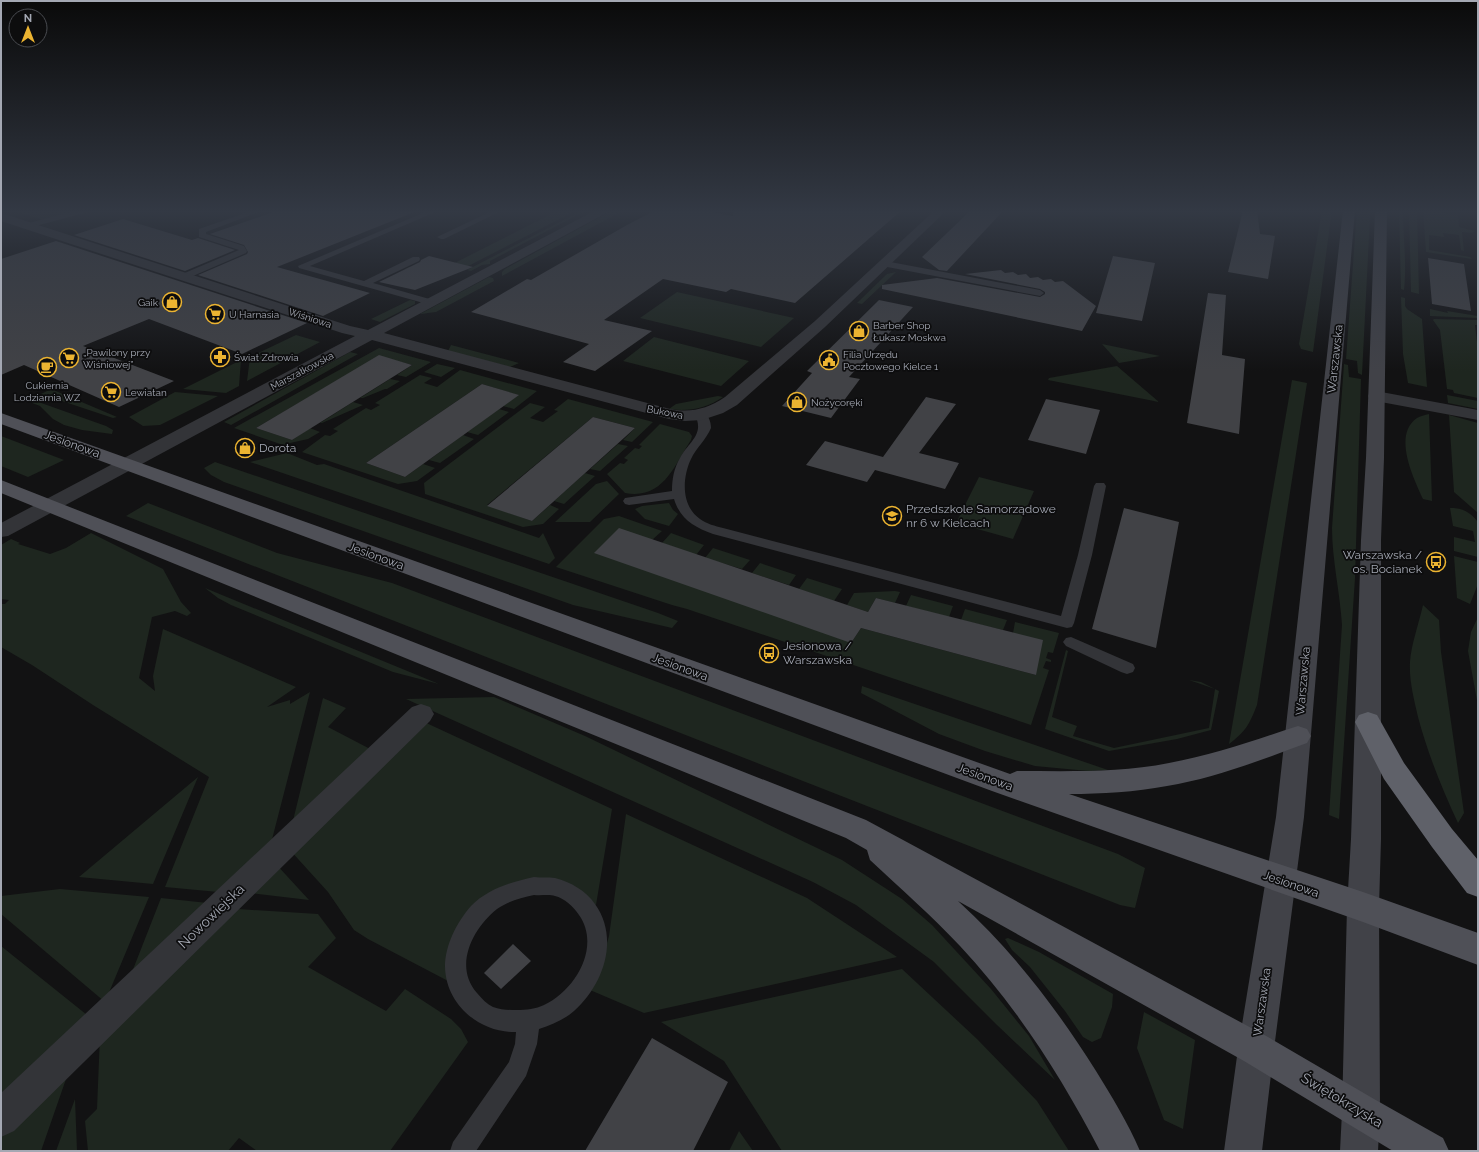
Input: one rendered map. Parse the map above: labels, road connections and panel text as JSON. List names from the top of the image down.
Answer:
{
  "streets": {
    "main road": ["Warszawska", "Jesionowa", "Świętokrzyska"],
    "street": [
      "Wiśniowa",
      "Marszałkowska",
      "Bukowa",
      "Nowowiejska"
    ]
  },
  "crossings": [
    ["Wiśniowa", "Marszałkowska"],
    ["Wiśniowa", "Bukowa"],
    ["Warszawska", "Jesionowa"],
    ["Warszawska", "Świętokrzyska"],
    ["Marszałkowska", "Bukowa"],
    ["Marszałkowska", "Jesionowa"]
  ],
  "places": {
    "shop": [
      "Gaik",
      "Barber Shop Łukasz Moskwa",
      "Nożycoręki",
      "Dorota"
    ],
    "supermarket": ["U Harnasia", "„Pawilony przy Wiśniowej”", "Lewiatan"],
    "pharmacy": ["Świat Zdrowia"],
    "public building": ["Filia Urzędu Pocztowego Kielce 1"],
    "cafe": ["Cukiernia Lodziarnia WZ"],
    "school or university": ["Przedszkole Samorządowe nr 6 w Kielcach"],
    "bus stop": ["Warszawska / os. Bocianek", "Jesionowa / Warszawska"]
  },
  "north": "top"
}
